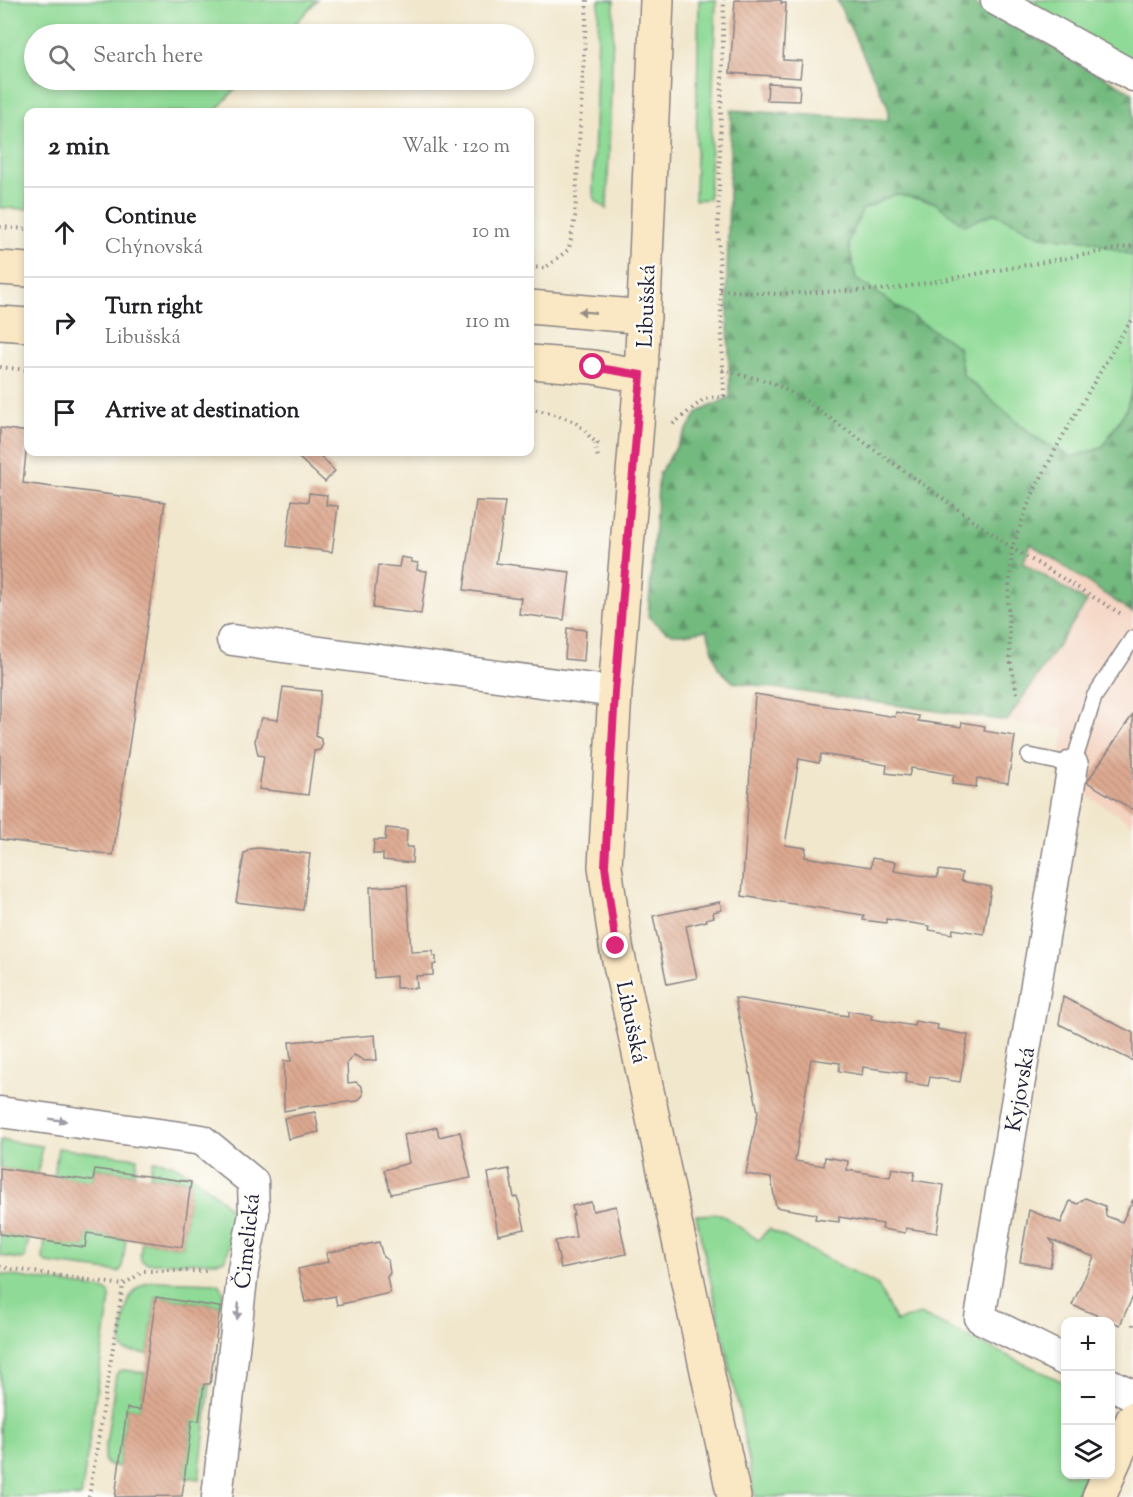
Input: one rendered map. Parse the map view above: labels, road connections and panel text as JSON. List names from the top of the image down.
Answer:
{
  "streets": {
    "street": ["Libušská", "Kyjovská", "Čimelická"]
  },
  "page": {
    "search": "Search here",
    "heading": ["2 min", "Walk · 120 m"],
    "list": [
      ["Continue", "Chýnovská", "10 m"],
      ["Turn right", "Libušská", "110 m"],
      "Arrive at destination"
    ],
    "map_buttons": ["+", "−"]
  }
}
